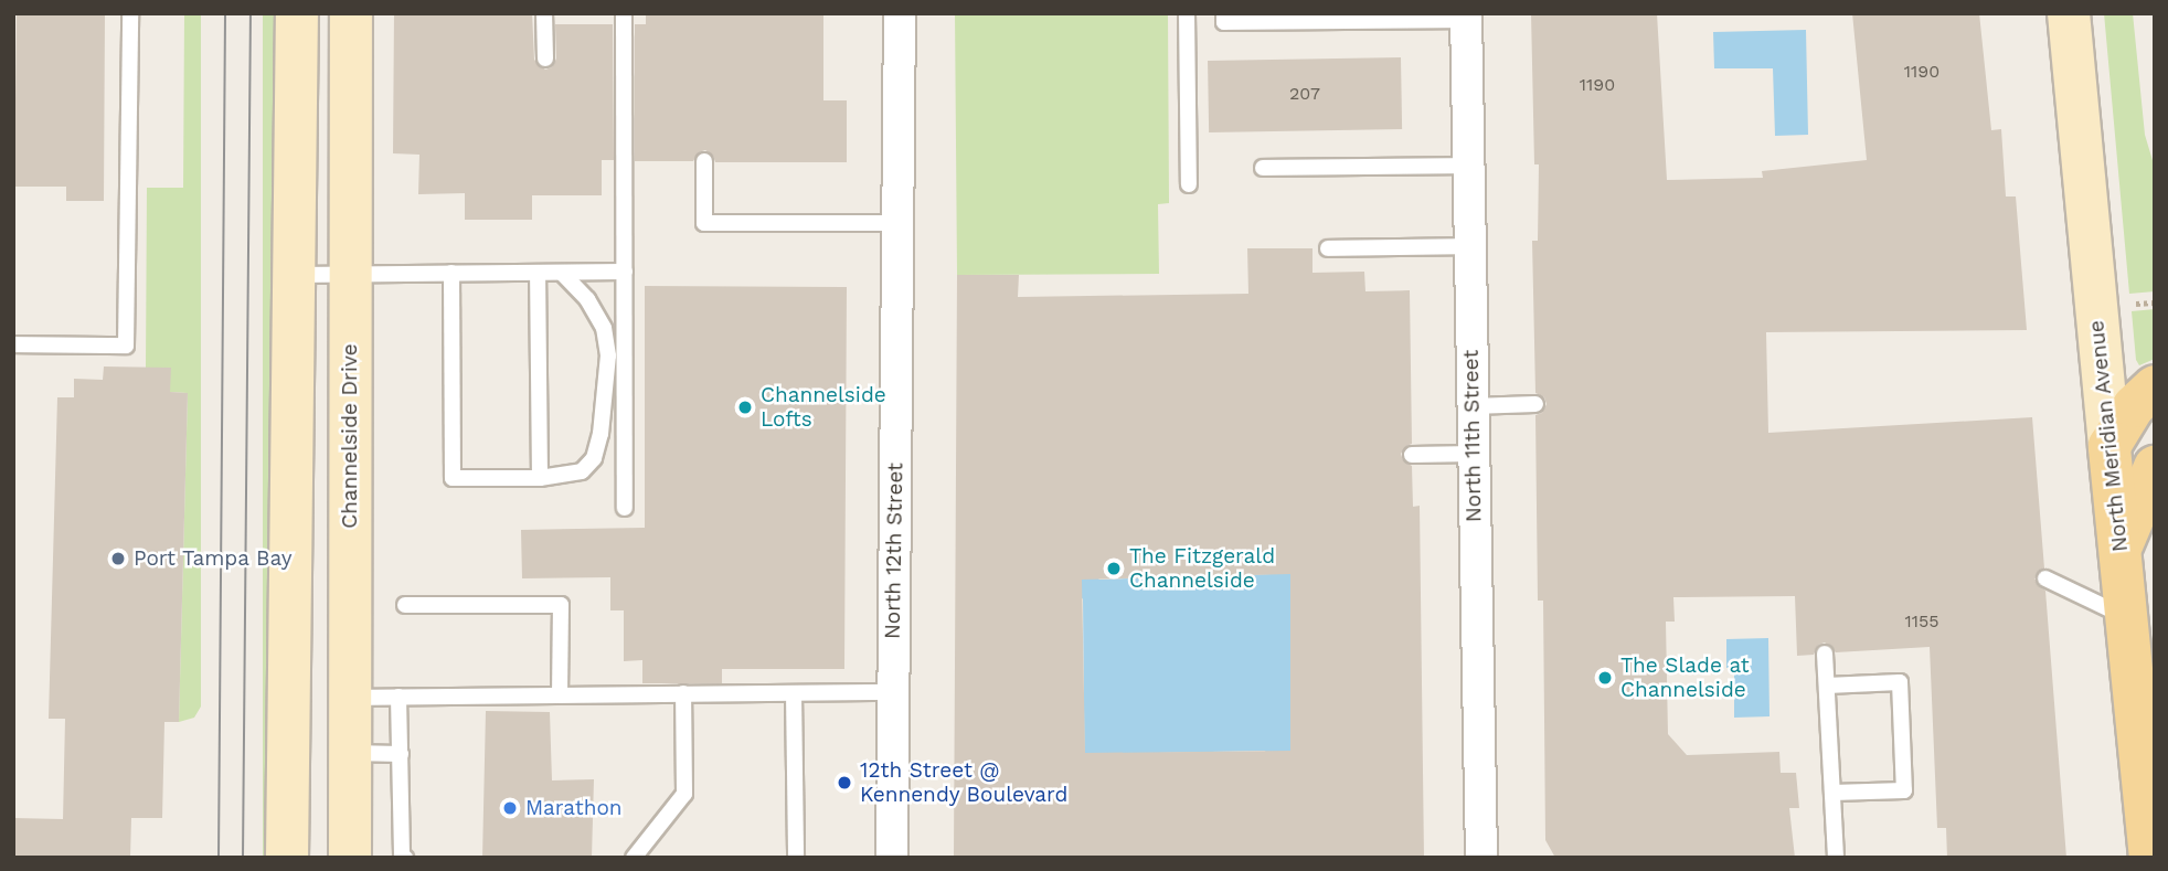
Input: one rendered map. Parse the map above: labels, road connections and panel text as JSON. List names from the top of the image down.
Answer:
{
  "streets": {
    "main road": ["Channelside Drive", "North Meridian Avenue"],
    "street": ["North 11th Street", "North 12th Street"]
  },
  "places": [
    "Channelside Lofts",
    "Port Tampa Bay",
    "The Fitzgerald Channelside",
    "The Slade at Channelside",
    "12th Street @ Kennendy Boulevard",
    "Marathon"
  ],
  "house_numbers": [
    "1190",
    "1190",
    "207",
    "1155"
  ]
}
